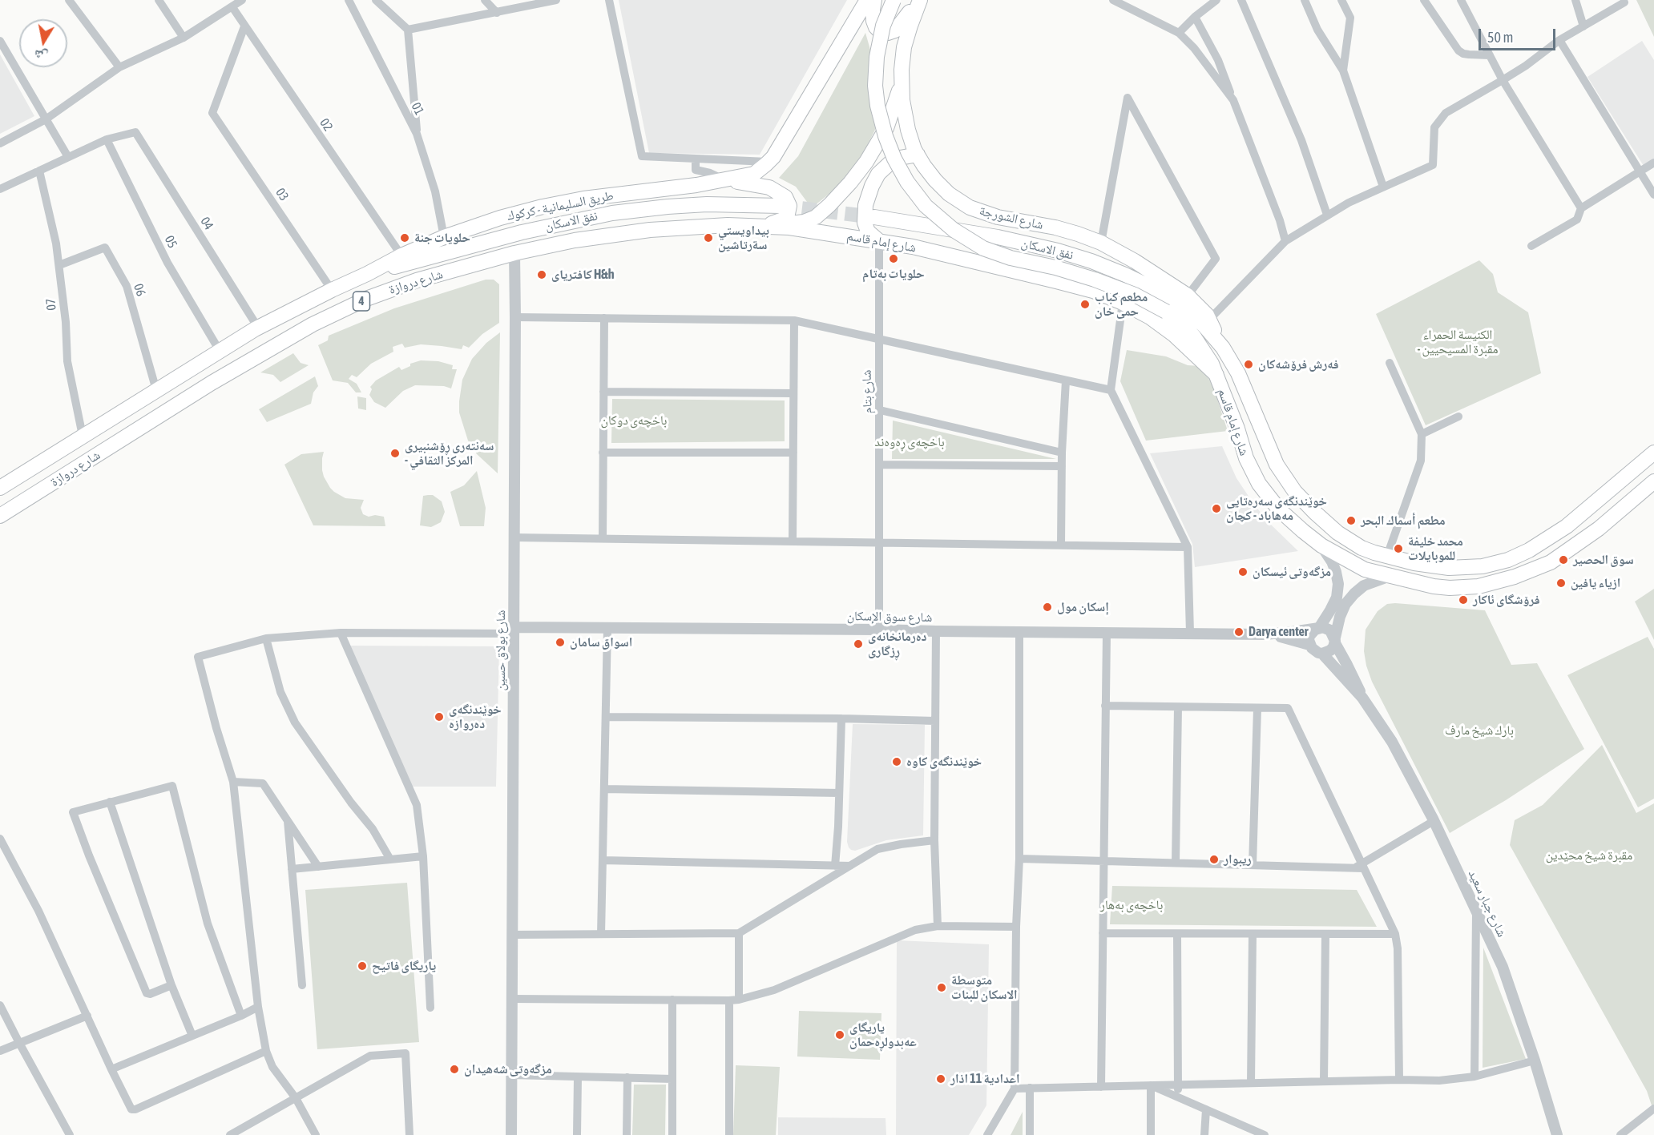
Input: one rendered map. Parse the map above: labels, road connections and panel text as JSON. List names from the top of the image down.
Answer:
{
  "streets": {
    "main road": [
      "طريق السليمانية - كركوك",
      "شارع الشورجة",
      "نفق الاسكان",
      "شارع إمام قاسم",
      "شارع دروازة",
      "4"
    ],
    "street": [
      "01",
      "02",
      "03",
      "04",
      "05",
      "06",
      "07",
      "شارع بتام",
      "شارع سوق الإسكان",
      "شارع بولاق حسين",
      "شارع جبار سعيد"
    ]
  },
  "crossings": [
    ["01", "طريق السليمانية - كركوك"],
    ["02", "03"],
    ["02", "طريق السليمانية - كركوك"],
    ["03", "شارع دروازة"],
    ["شارع الشورجة", "نفق الاسكان"],
    ["شارع الشورجة", "شارع إمام قاسم"],
    ["نفق الاسكان", "شارع دروازة"],
    ["04", "05"],
    ["04", "شارع دروازة"],
    ["05", "شارع دروازة"],
    ["شارع إمام قاسم", "شارع دروازة"],
    ["شارع إمام قاسم", "شارع بتام"],
    ["شارع دروازة", "06"],
    ["شارع دروازة", "07"],
    ["شارع دروازة", "شارع بولاق حسين"],
    ["06", "07"],
    ["شارع بتام", "شارع سوق الإسكان"],
    ["شارع سوق الإسكان", "شارع بولاق حسين"]
  ],
  "parks": [
    "الكنيسة الحمراء - مقبرة المسيحيين",
    "باخچەی دوکان",
    "باخچەی ڕەوەند",
    "بارك شيخ مارف",
    "مقبرة شيخ محێدین",
    "باخچەی بەهار"
  ],
  "places": [
    "حلویات جنة",
    "بيداويستي سةرتاشين",
    "حلویات بەتام",
    "کافتریای H&h",
    "مطعم كباب حمى خان",
    "فەرش فرۆشەکان",
    "سەنتەری ڕۆشنبیری - المرکز الثقافي",
    "خوێندنگەی سەرەتایی مەهاباد - کچان",
    "مطعم أسماك البحر",
    "محمد خليفة للموبايلات",
    "سوق الحصير",
    "مزگەوتی ئیسکان",
    "ازياء يافين",
    "فرۆشگای ئاکار",
    "إسكان مول",
    "Darya center",
    "اسواق سامان",
    "دەرمانخانەی ڕزگاری",
    "خوێندنگەی دەروازە",
    "خوێندنگەی کاوە",
    "ريبوار",
    "یاریگای فاتیح",
    "متوسطة الاسكان للبنات",
    "یاریگای عەبدولڕەحمان",
    "مزگەوتی شەهیدان",
    "اعدادية 11 اذار"
  ],
  "scale_bar": "50 m",
  "north": "bottom"
}
